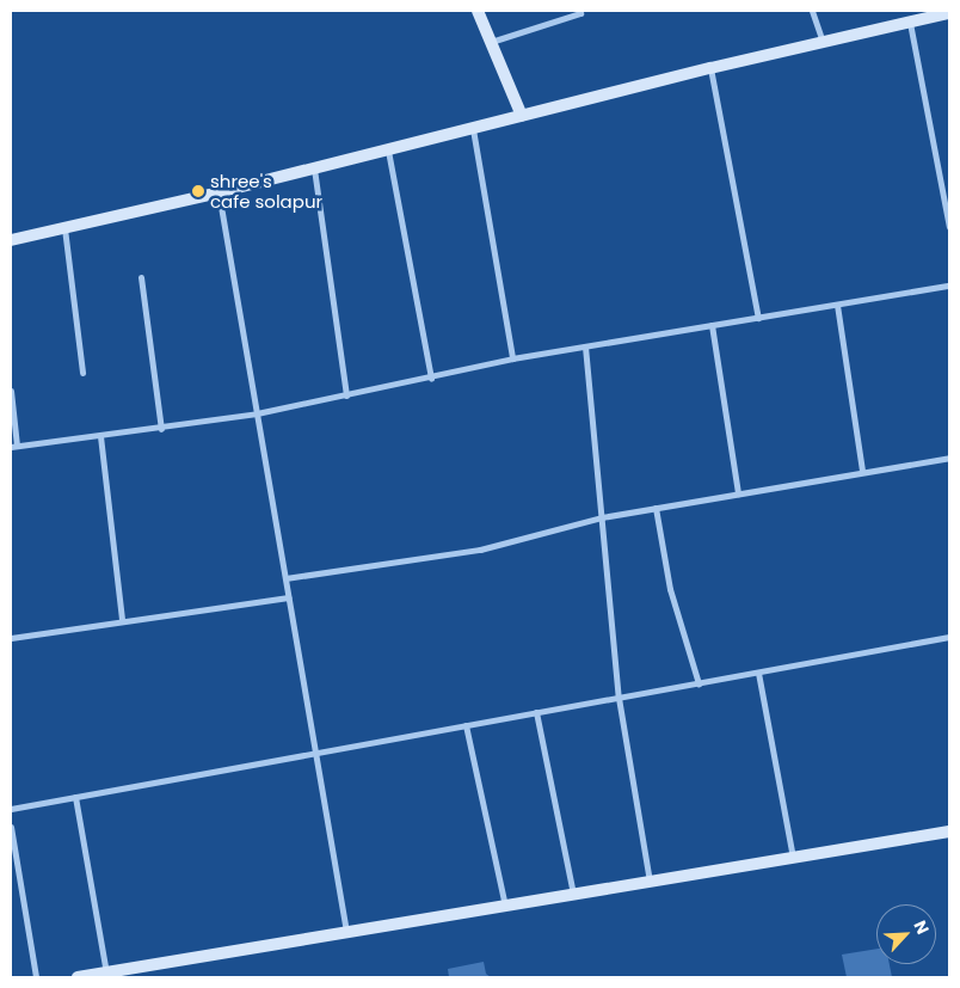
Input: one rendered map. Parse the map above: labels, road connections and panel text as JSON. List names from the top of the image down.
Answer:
{
  "places": ["shree's cafe solapur"],
  "north": "top right"
}
